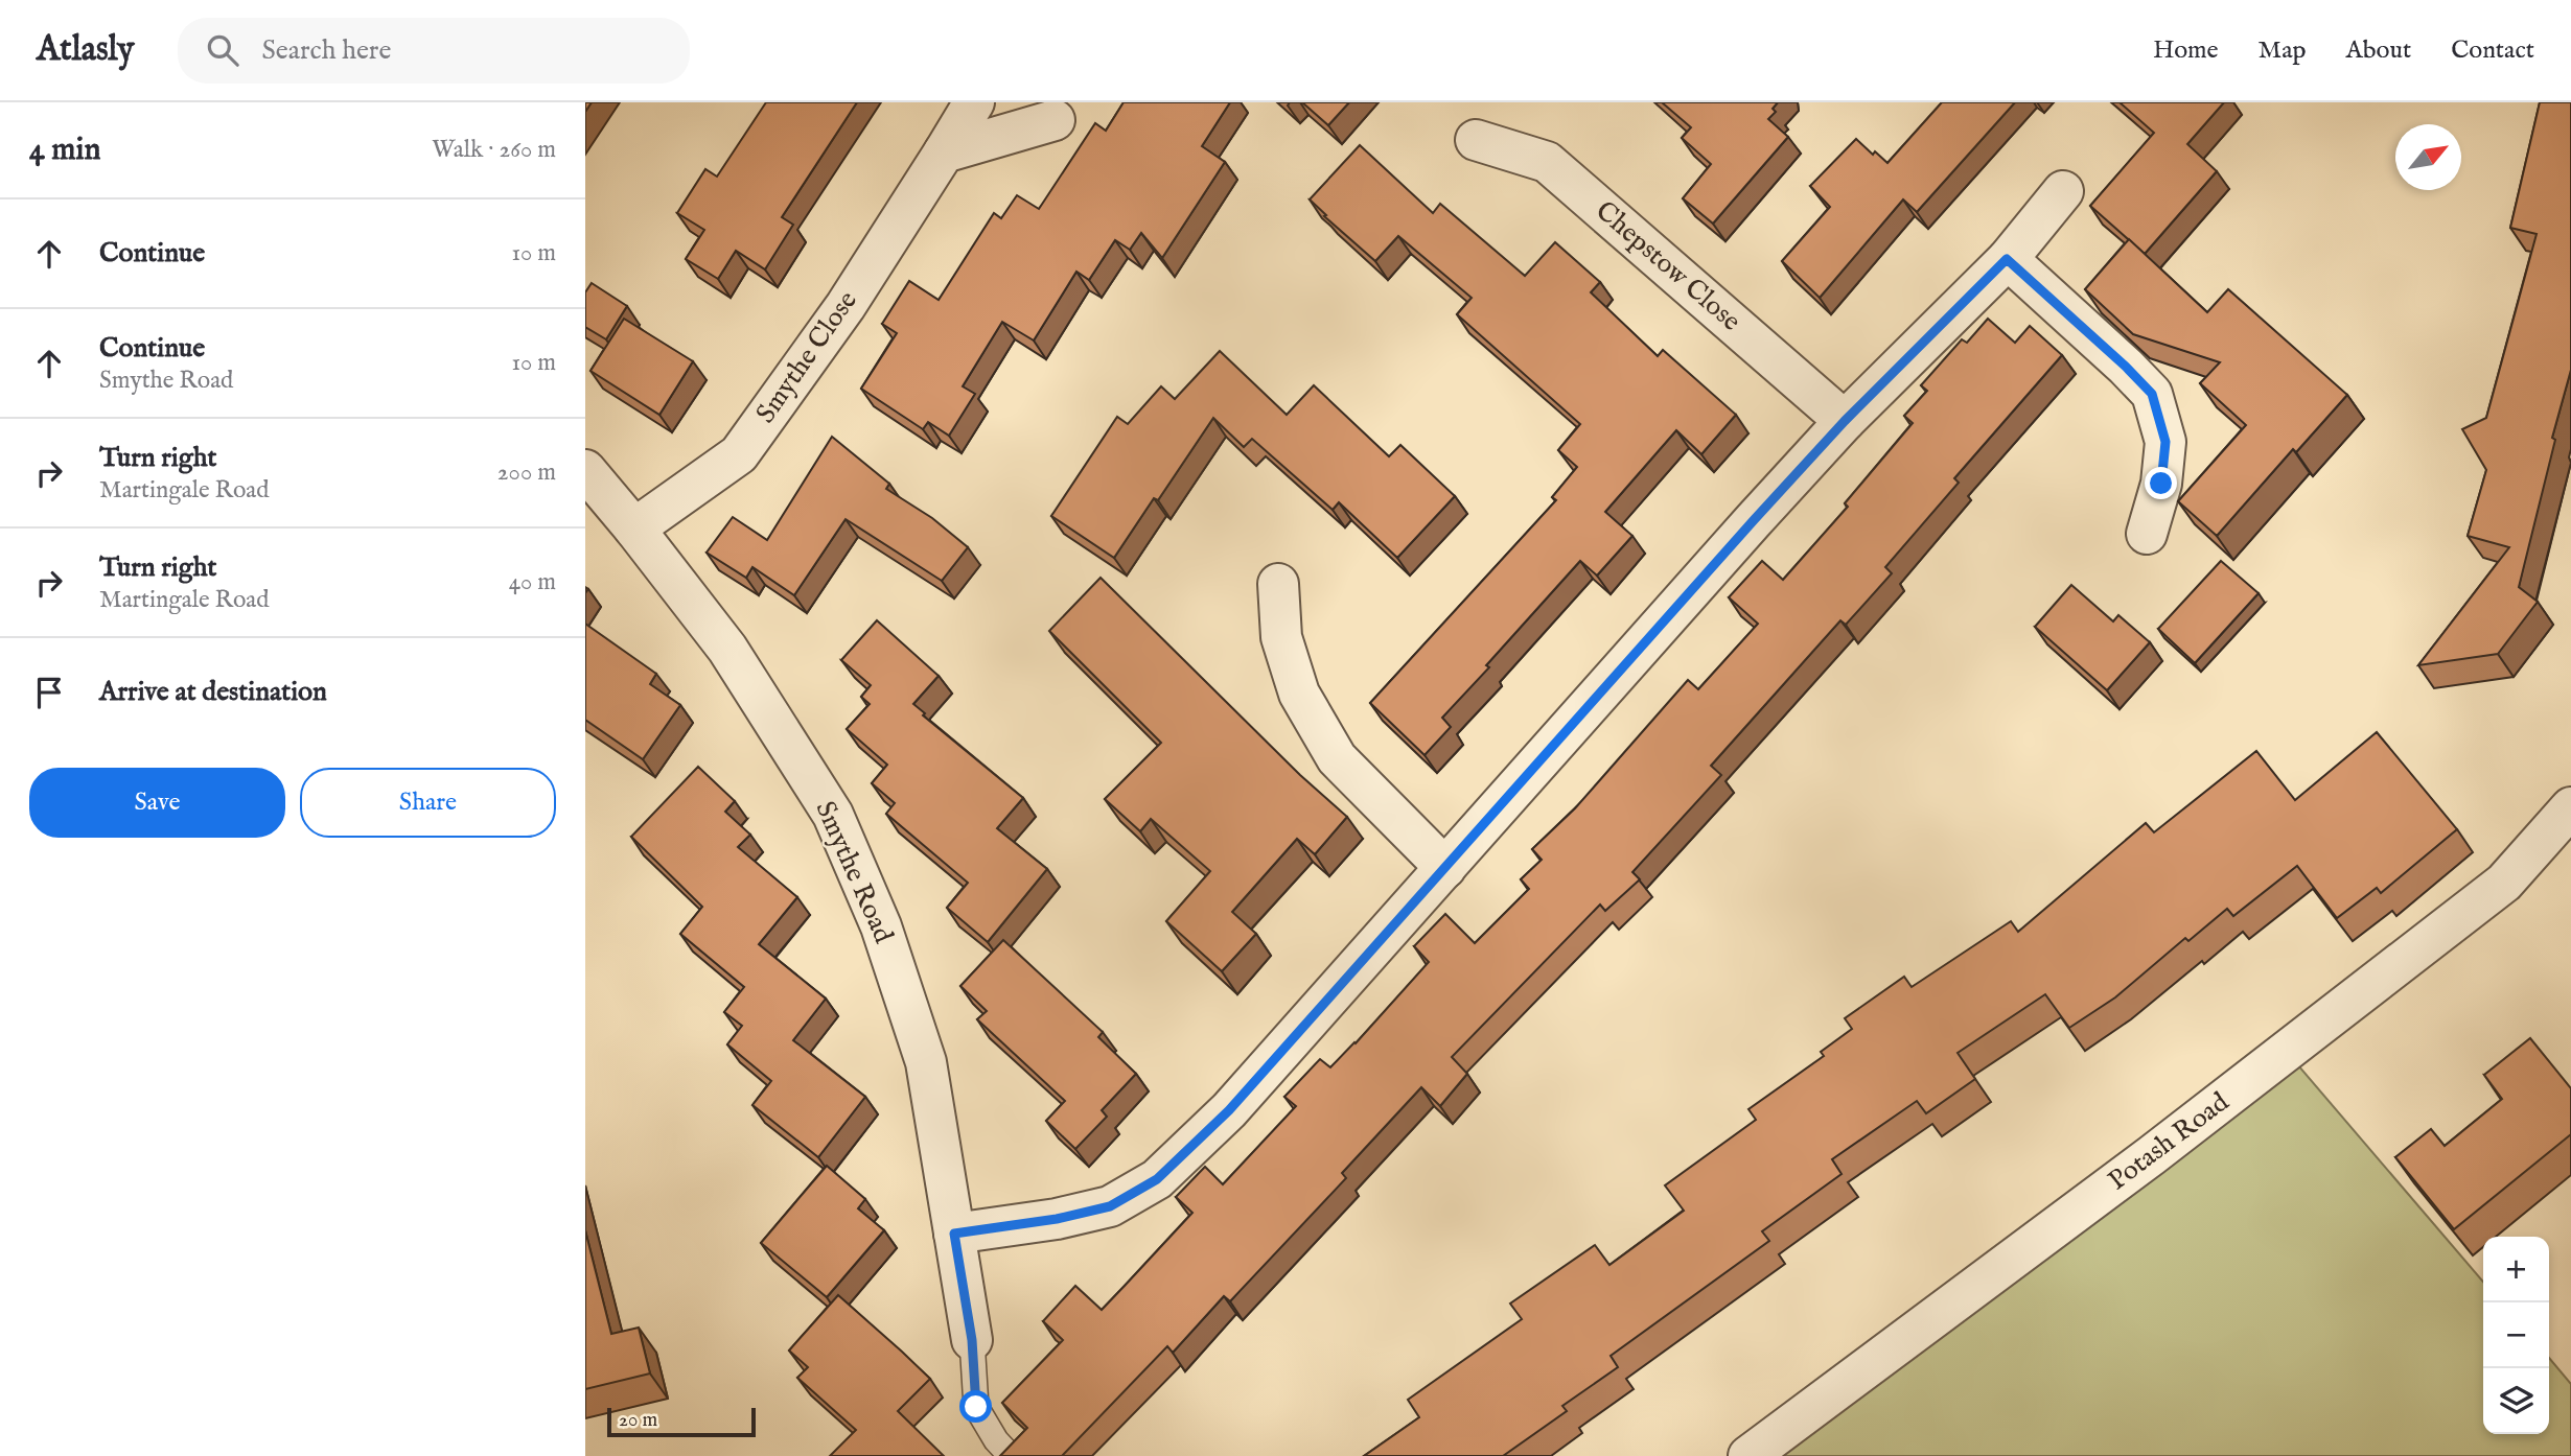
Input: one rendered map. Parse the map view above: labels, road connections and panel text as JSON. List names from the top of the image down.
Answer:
{
  "streets": {
    "street": [
      "Chepstow Close",
      "Smythe Close",
      "Smythe Road",
      "Potash Road"
    ]
  },
  "crossings": [
    ["Smythe Close", "Smythe Road"]
  ],
  "scale_bar": "20 m",
  "north": "top right",
  "page": {
    "header": "Atlasly",
    "search": "Search here",
    "nav": [
      "Home",
      "Map",
      "About",
      "Contact"
    ],
    "heading": ["4 min", "Walk · 260 m"],
    "list": [
      ["Continue", "10 m"],
      ["Continue", "Smythe Road", "10 m"],
      ["Turn right", "Martingale Road", "200 m"],
      ["Turn right", "Martingale Road", "40 m"],
      "Arrive at destination"
    ],
    "buttons": ["Save", "Share"],
    "map_buttons": ["+", "−"],
    "scale": "20 m"
  }
}
